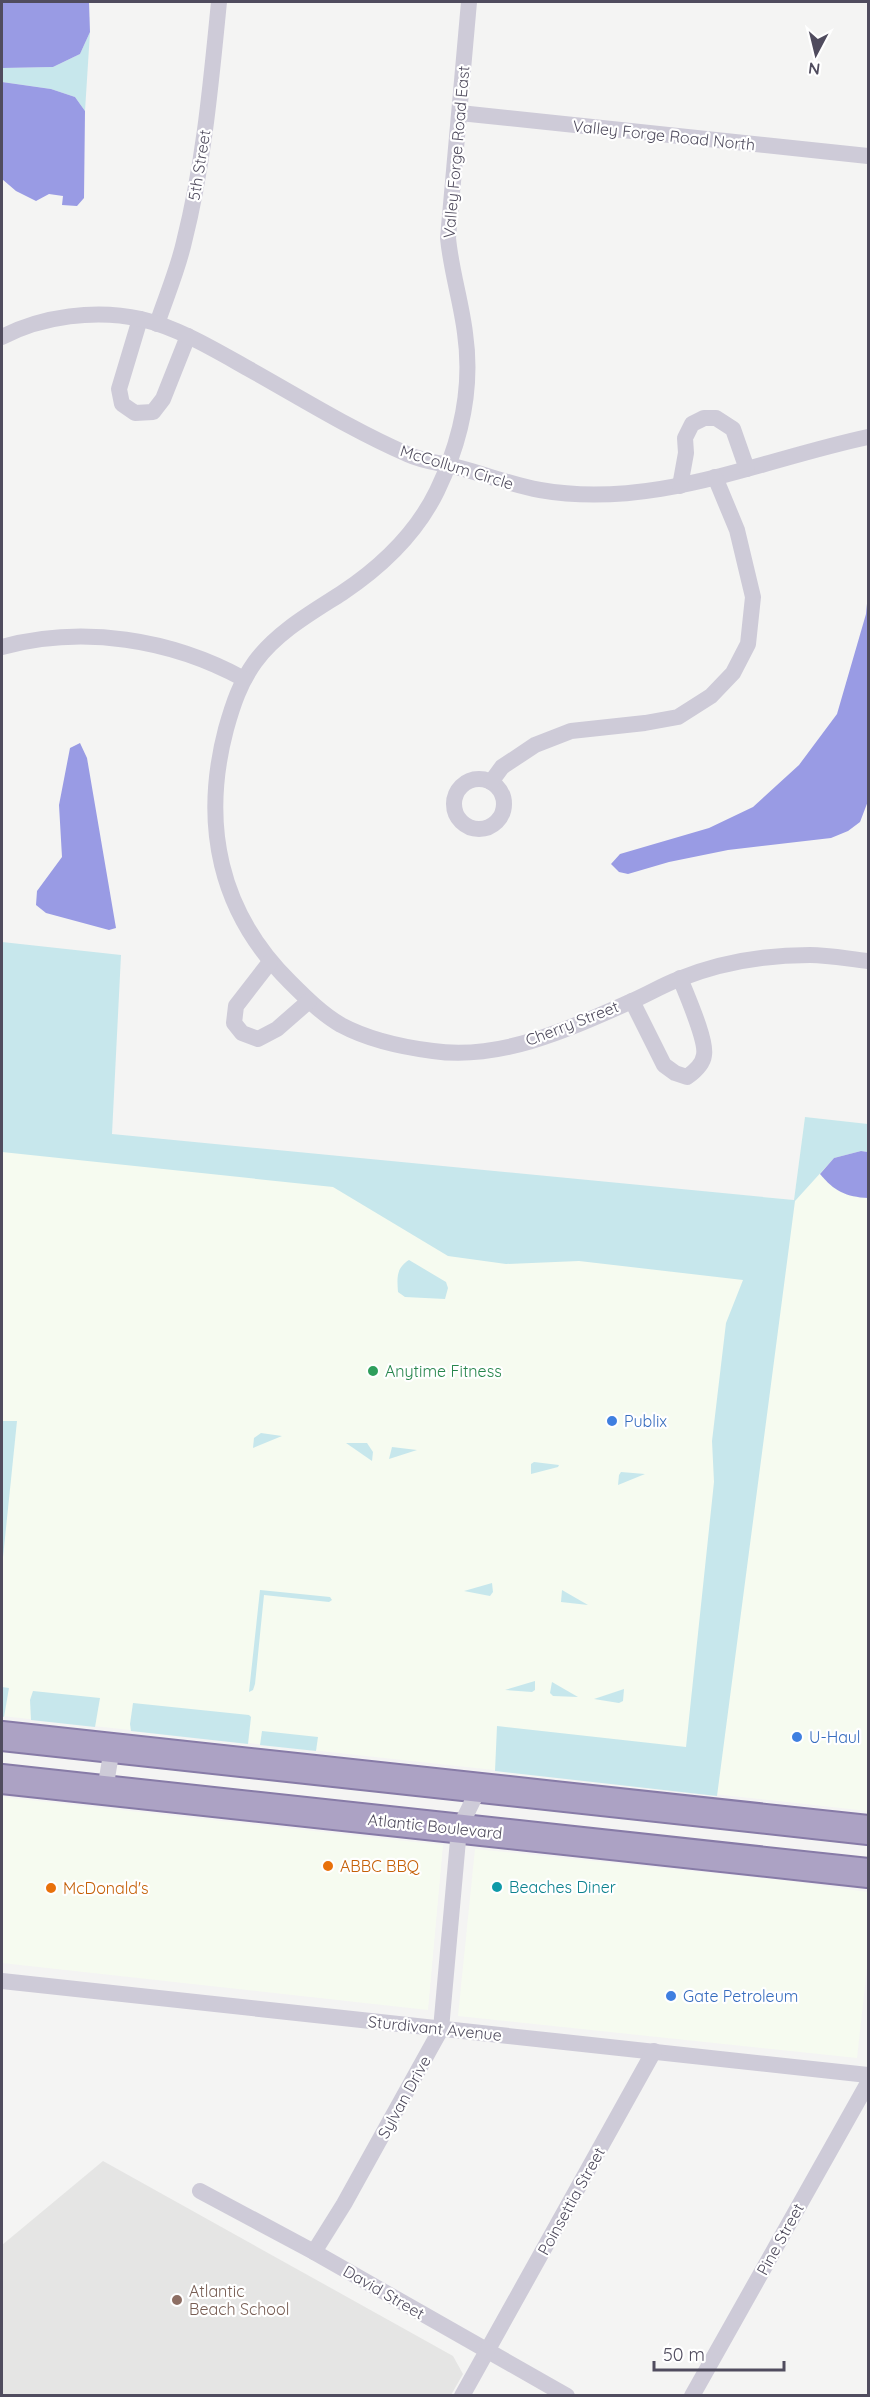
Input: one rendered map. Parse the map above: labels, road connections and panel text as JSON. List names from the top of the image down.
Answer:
{
  "streets": {
    "highway": ["Atlantic Boulevard"],
    "street": [
      "Valley Forge Road North",
      "Valley Forge Road East",
      "5th Street",
      "McCollum Circle",
      "Cherry Street",
      "Sturdivant Avenue",
      "Sylvan Drive",
      "Poinsettia Street",
      "Pine Street",
      "David Street"
    ]
  },
  "crossings": [
    ["Valley Forge Road North", "Valley Forge Road East"],
    ["Valley Forge Road East", "McCollum Circle"],
    ["Valley Forge Road East", "Cherry Street"],
    ["5th Street", "McCollum Circle"],
    ["Atlantic Boulevard", "Sylvan Drive"],
    ["Sturdivant Avenue", "Sylvan Drive"],
    ["Sturdivant Avenue", "Poinsettia Street"],
    ["Sylvan Drive", "David Street"],
    ["Poinsettia Street", "David Street"]
  ],
  "places": [
    "Anytime Fitness",
    "Publix",
    "U-Haul",
    "ABBC BBQ",
    "Beaches Diner",
    "McDonald's",
    "Gate Petroleum",
    "Atlantic Beach School"
  ],
  "scale_bar": "50 m",
  "north": "bottom"
}
